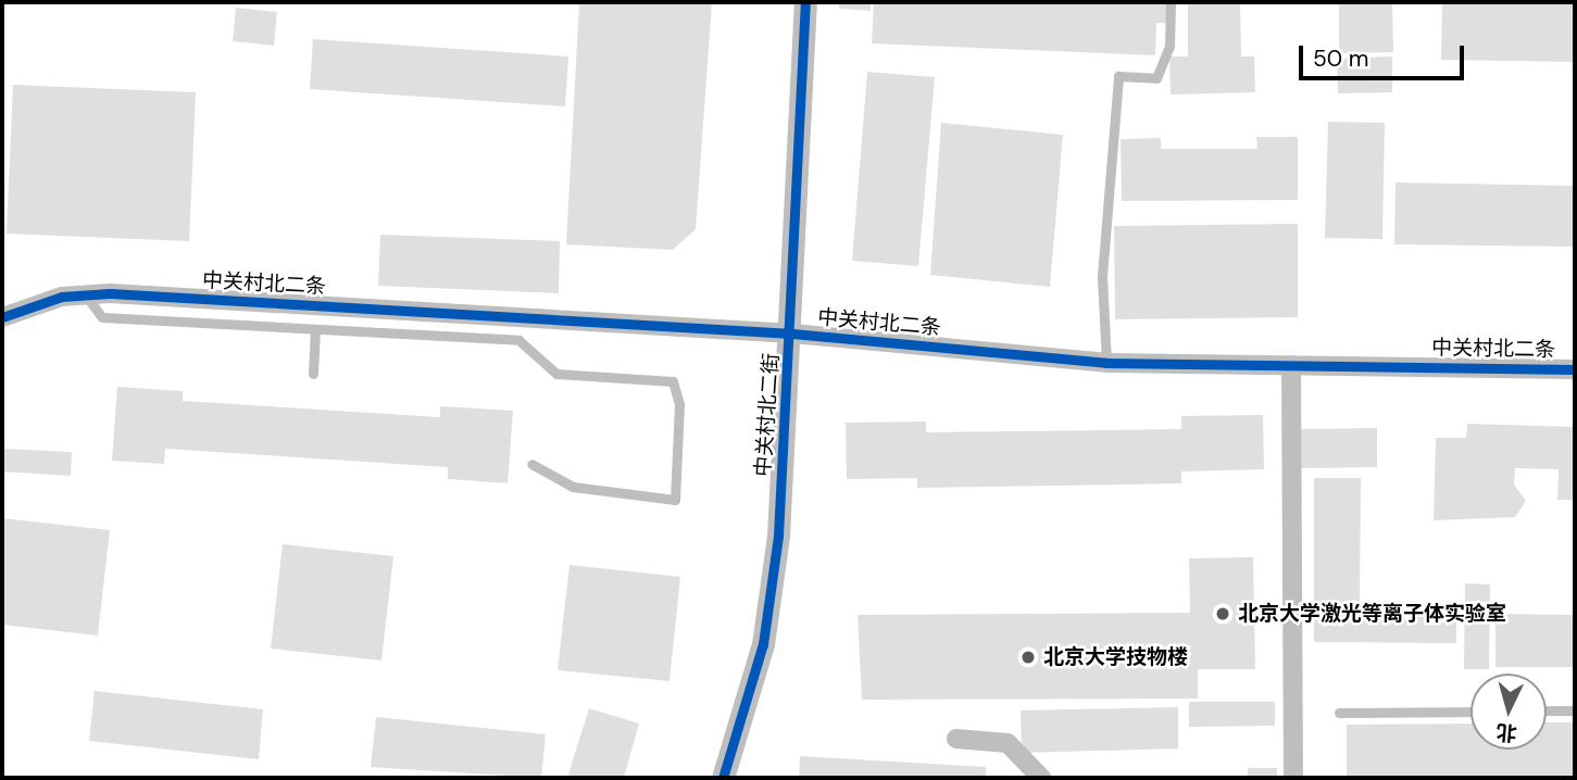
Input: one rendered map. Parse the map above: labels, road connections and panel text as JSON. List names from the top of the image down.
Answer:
{
  "streets": {
    "street": ["中关村北二条", "中关村北二街"]
  },
  "crossings": [
    ["中关村北二条", "中关村北二街"]
  ],
  "places": ["北京大学激光等离子体实验室", "北京大学技物楼"],
  "scale_bar": "50 m",
  "north": "bottom"
}
